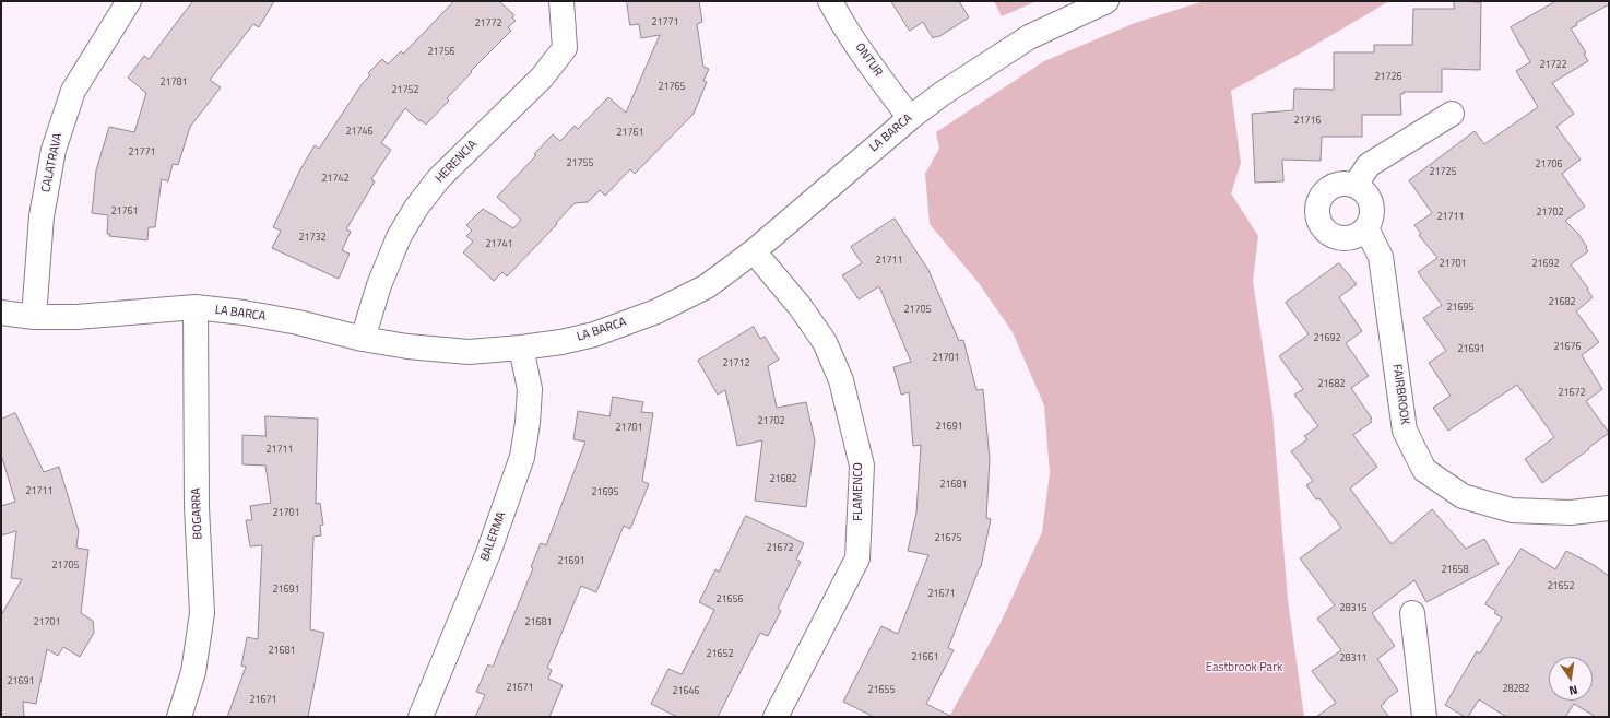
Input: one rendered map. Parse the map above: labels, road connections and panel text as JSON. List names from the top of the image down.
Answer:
{
  "streets": {
    "street": [
      "ONTUR",
      "LA BARCA",
      "HERENCIA",
      "CALATRAVA",
      "FAIRBROOK",
      "FLAMENCO",
      "BOGARRA",
      "BALERMA"
    ]
  },
  "crossings": [
    ["ONTUR", "LA BARCA"],
    ["LA BARCA", "HERENCIA"],
    ["LA BARCA", "CALATRAVA"],
    ["LA BARCA", "FLAMENCO"],
    ["LA BARCA", "BOGARRA"],
    ["LA BARCA", "BALERMA"]
  ],
  "parks": ["Eastbrook Park"],
  "house_numbers": [
    "21771",
    "21772",
    "21756",
    "21722",
    "21726",
    "21781",
    "21765",
    "21752",
    "21716",
    "21746",
    "21761",
    "21771",
    "21755",
    "21706",
    "21725",
    "21742",
    "21761",
    "21702",
    "21711",
    "21732",
    "21741",
    "21711",
    "21701",
    "21692",
    "21682",
    "21695",
    "21705",
    "21692",
    "21676",
    "21691",
    "21701",
    "21712",
    "21682",
    "21672",
    "21702",
    "21691",
    "21701",
    "21711",
    "21682",
    "21681",
    "21711",
    "21695",
    "21701",
    "21675",
    "21672",
    "21691",
    "21705",
    "21658",
    "21652",
    "21691",
    "21671",
    "21656",
    "28315",
    "21701",
    "21681",
    "21681",
    "21652",
    "21661",
    "28311",
    "21691",
    "21671",
    "28282",
    "21655",
    "21646",
    "21671"
  ],
  "north": "bottom"
}
